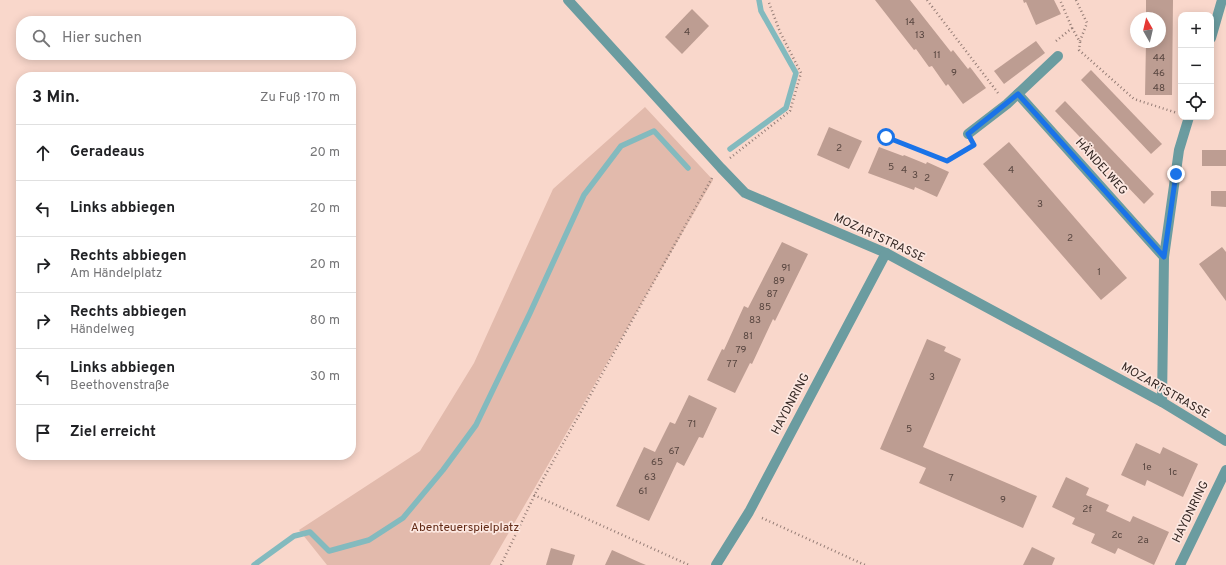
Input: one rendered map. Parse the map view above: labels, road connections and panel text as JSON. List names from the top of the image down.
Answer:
{
  "streets": {
    "street": ["HÄNDELWEG", "MOZARTSTRASSE", "HAYDNRING"]
  },
  "crossings": [
    ["MOZARTSTRASSE", "HAYDNRING"]
  ],
  "parks": ["Abenteuerspielplatz"],
  "house_numbers": [
    "14",
    "4",
    "13",
    "11",
    "44",
    "9",
    "46",
    "48",
    "2",
    "5",
    "4",
    "4",
    "3",
    "2",
    "3",
    "2",
    "91",
    "1",
    "89",
    "87",
    "85",
    "83",
    "81",
    "79",
    "77",
    "3",
    "71",
    "5",
    "67",
    "65",
    "1e",
    "1c",
    "63",
    "7",
    "61",
    "9",
    "2f",
    "2c",
    "2a"
  ],
  "north": "top",
  "page": {
    "map_buttons": ["+", "−"],
    "search": "Hier suchen",
    "heading": ["3 Min.", "Zu Fuß · 170 m"],
    "list": [
      ["Geradeaus", "20 m"],
      ["Links abbiegen", "20 m"],
      ["Rechts abbiegen", "Am Händelplatz", "20 m"],
      ["Rechts abbiegen", "Händelweg", "80 m"],
      ["Links abbiegen", "Beethovenstraße", "30 m"],
      "Ziel erreicht"
    ]
  }
}
